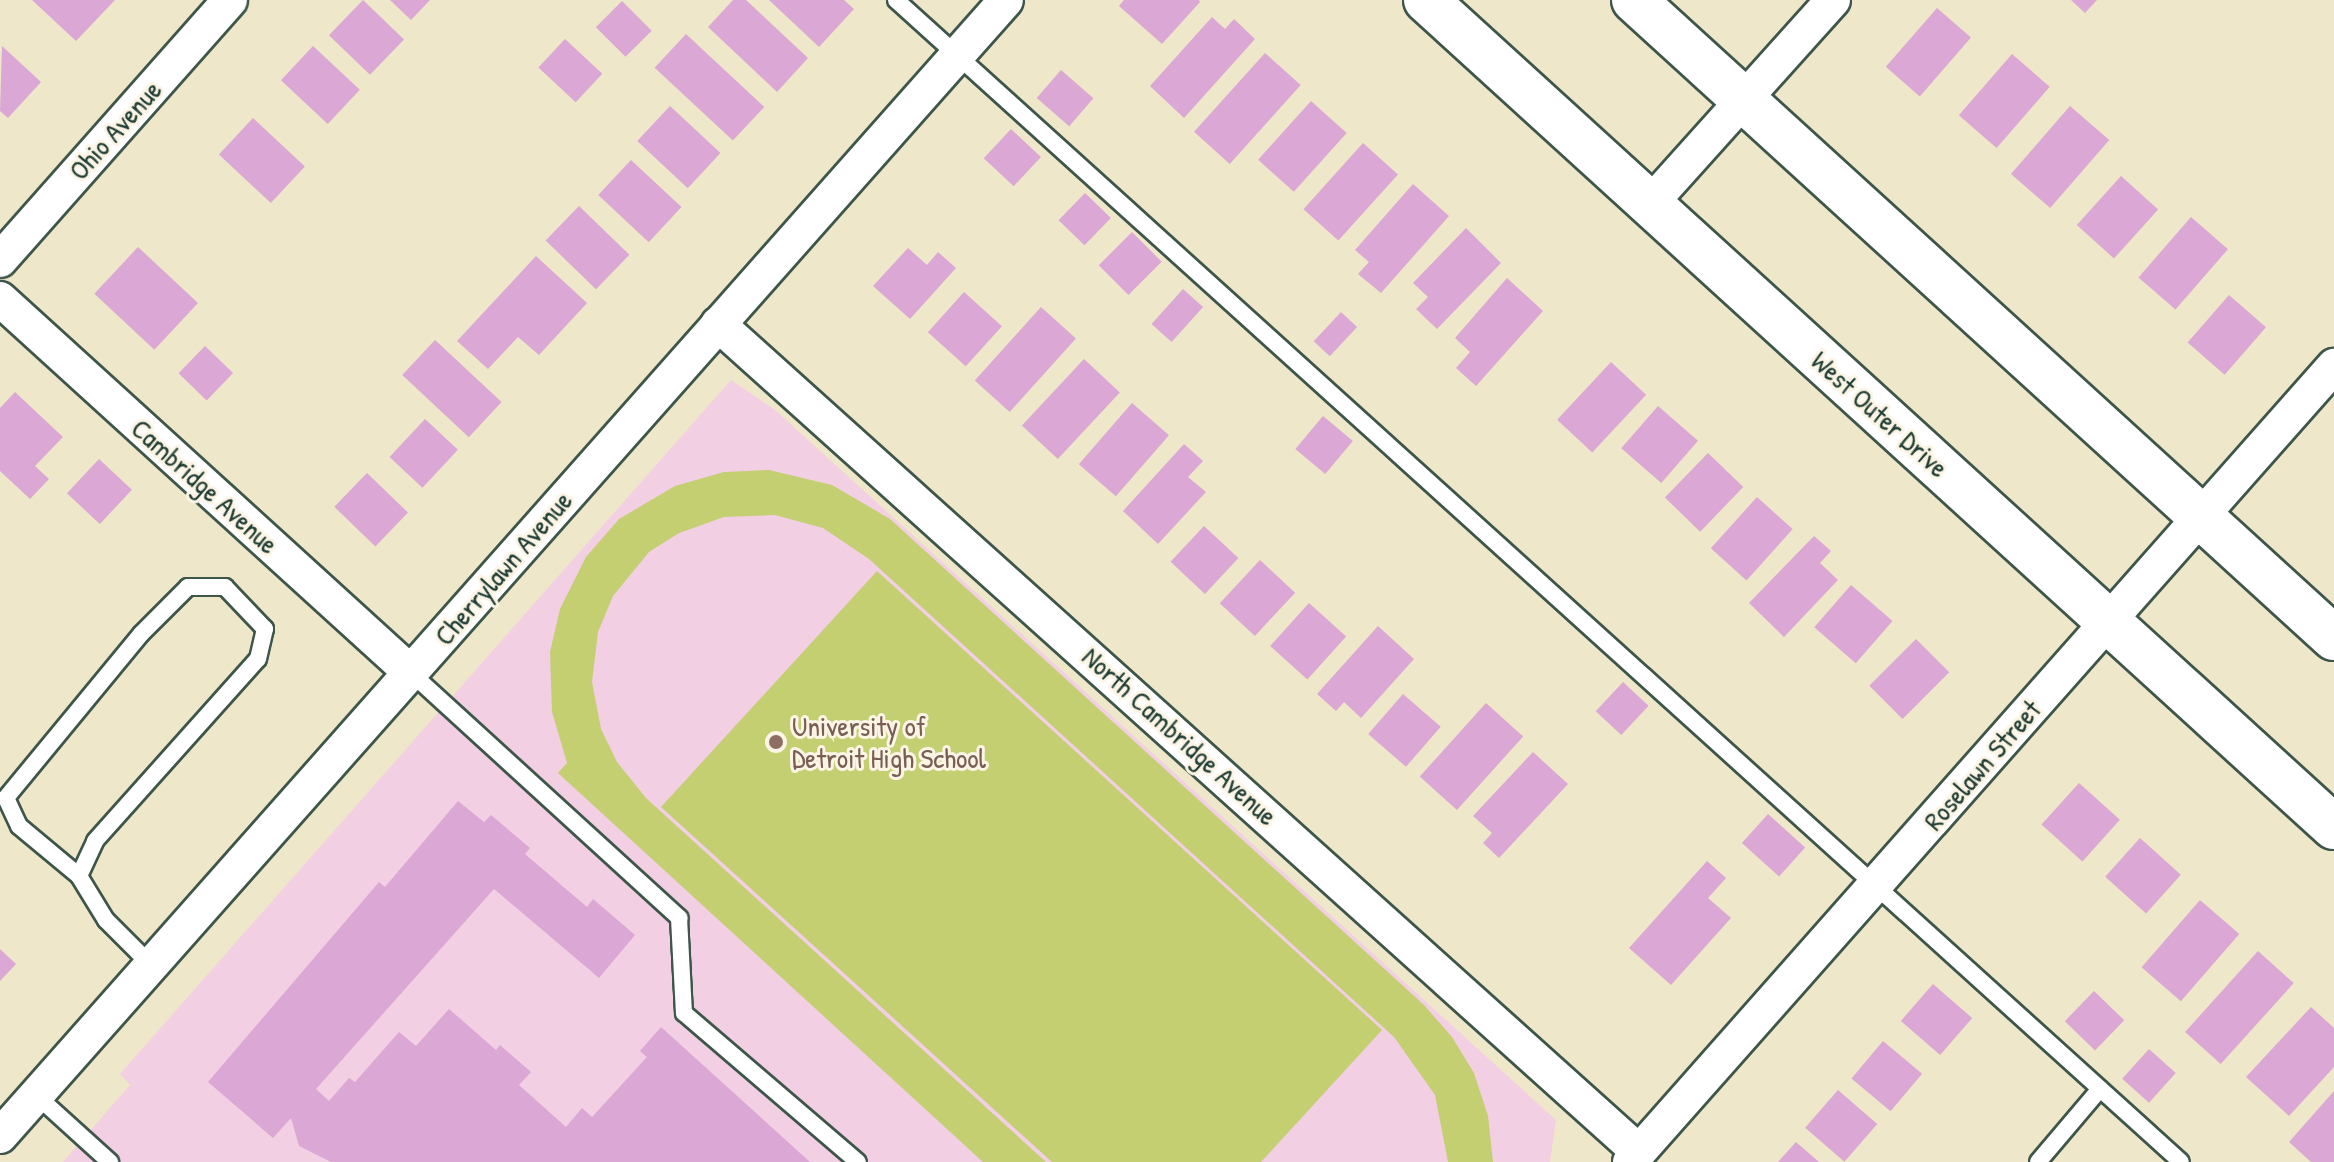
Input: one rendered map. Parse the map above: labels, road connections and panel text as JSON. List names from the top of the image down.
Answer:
{
  "streets": {
    "main road": ["West Outer Drive"],
    "street": [
      "Ohio Avenue",
      "Cambridge Avenue",
      "Cherrylawn Avenue",
      "North Cambridge Avenue",
      "Roselawn Street"
    ]
  },
  "crossings": [
    ["West Outer Drive", "Roselawn Street"],
    ["Cambridge Avenue", "Cherrylawn Avenue"],
    ["Cherrylawn Avenue", "North Cambridge Avenue"],
    ["North Cambridge Avenue", "Roselawn Street"]
  ],
  "places": ["University of Detroit High School"]
}
